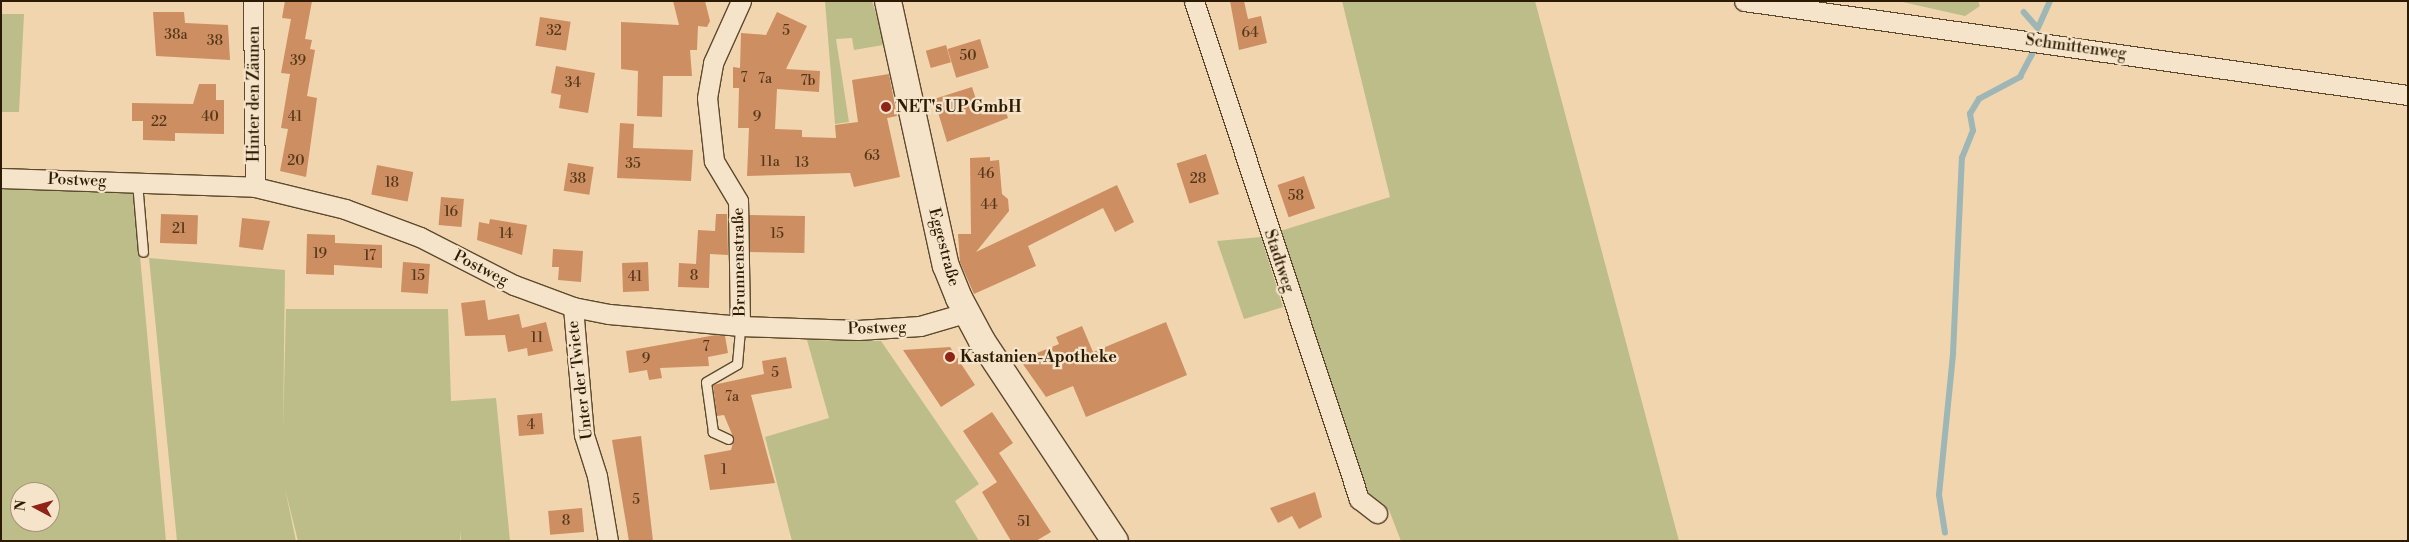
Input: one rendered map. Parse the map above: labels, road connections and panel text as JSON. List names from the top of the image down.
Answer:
{
  "streets": {
    "main road": ["Eggestraße"],
    "street": [
      "Schmittenweg",
      "Hinter den Zäunen",
      "Postweg",
      "Stadtweg",
      "Brunnenstraße",
      "Unter der Twiete"
    ]
  },
  "crossings": [
    ["Hinter den Zäunen", "Postweg"],
    ["Postweg", "Eggestraße"],
    ["Postweg", "Brunnenstraße"],
    ["Postweg", "Unter der Twiete"]
  ],
  "places": ["NET's UP GmbH", "Kastanien-Apotheke"],
  "house_numbers": [
    "32",
    "5",
    "64",
    "38a",
    "38",
    "50",
    "39",
    "7",
    "7a",
    "7b",
    "34",
    "40",
    "41",
    "9",
    "22",
    "63",
    "20",
    "11a",
    "13",
    "35",
    "46",
    "38",
    "28",
    "18",
    "58",
    "44",
    "16",
    "21",
    "14",
    "15",
    "19",
    "17",
    "15",
    "8",
    "41",
    "11",
    "7",
    "9",
    "5",
    "7a",
    "4",
    "1",
    "5",
    "8",
    "51"
  ],
  "north": "left"
}
